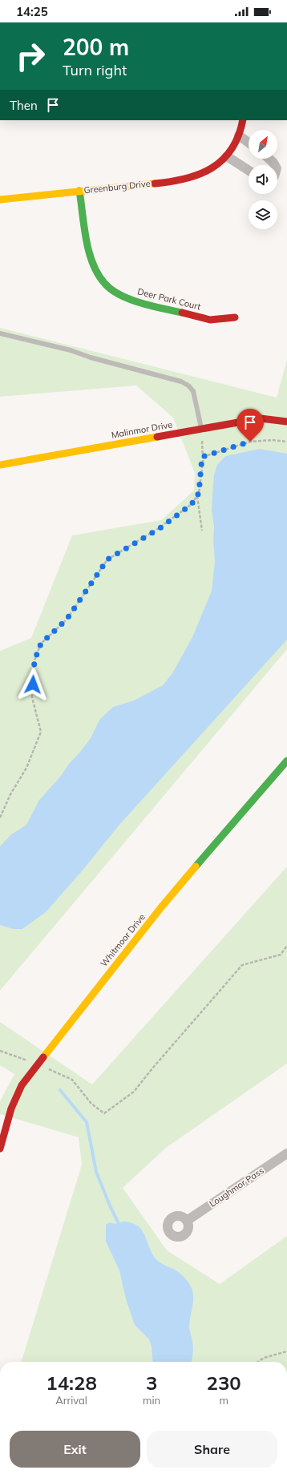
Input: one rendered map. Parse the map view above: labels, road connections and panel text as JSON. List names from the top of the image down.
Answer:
{
  "streets": {
    "street": [
      "Greenburg Drive",
      "Deer Park Court",
      "Malinmor Drive",
      "Whitmoor Drive",
      "Loughmor Pass"
    ]
  },
  "crossings": [
    ["Greenburg Drive", "Deer Park Court"]
  ],
  "north": "top right",
  "page": {
    "status": "14:25",
    "turn": ["200 m", "Turn right"],
    "then": "Then",
    "eta": [
      "14:28",
      "Arrival",
      "3",
      "min",
      "230",
      "m"
    ],
    "buttons": ["Exit", "Share"]
  }
}
